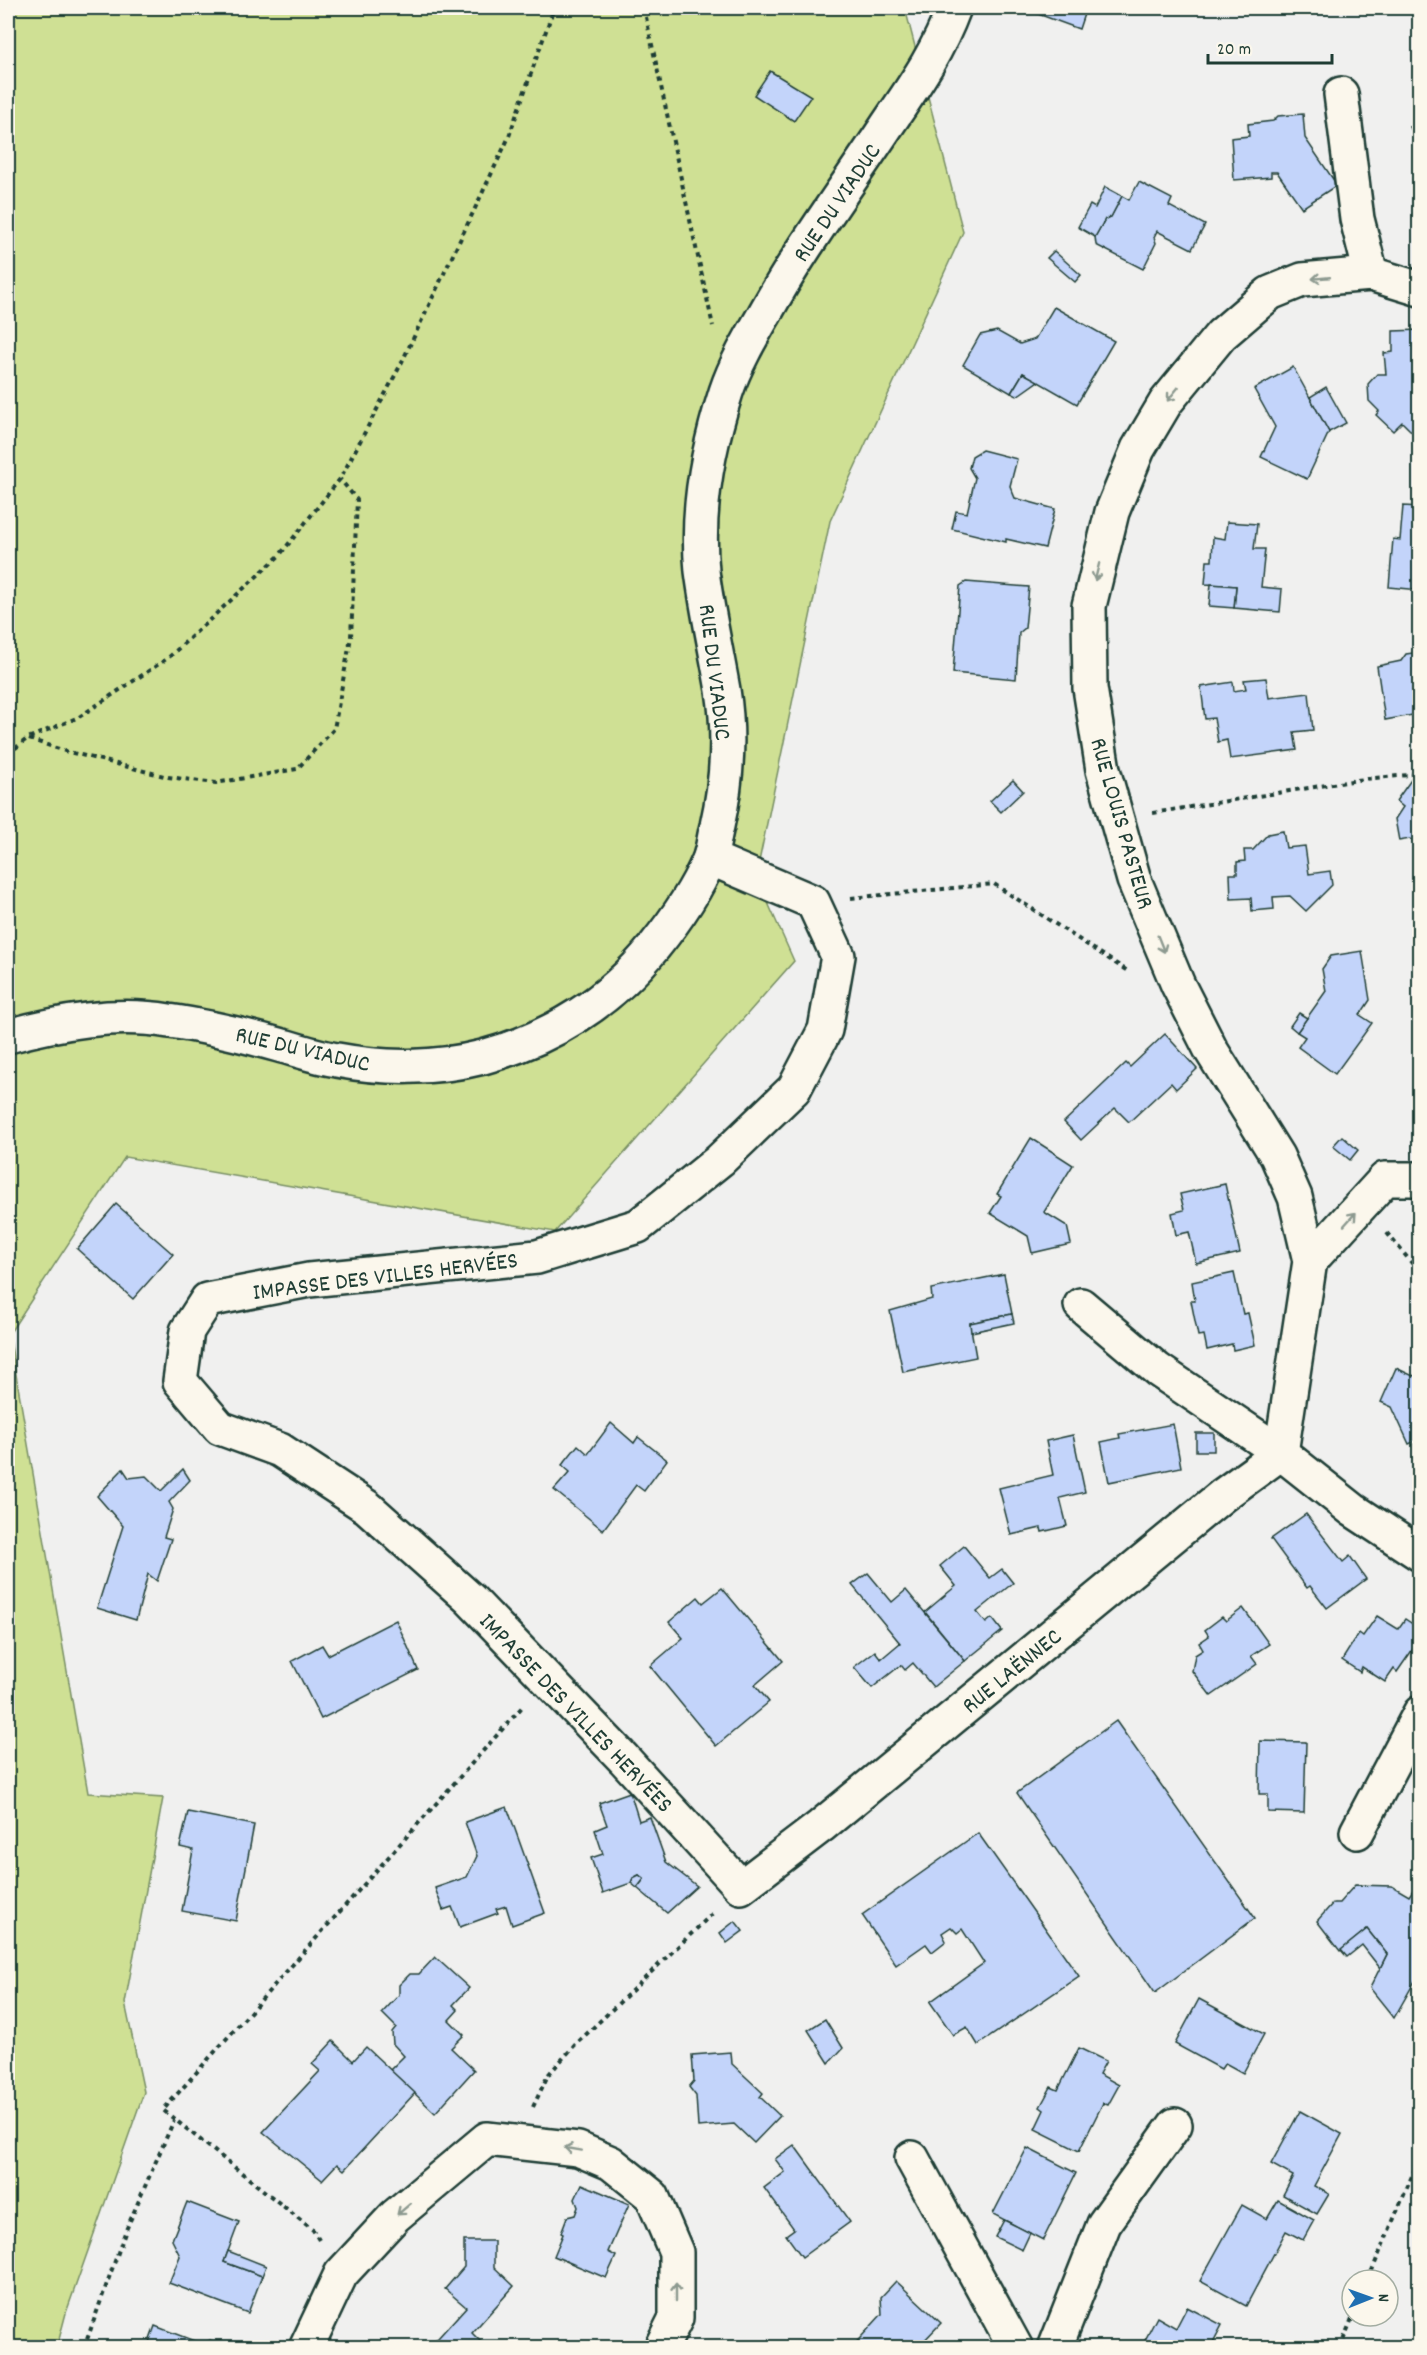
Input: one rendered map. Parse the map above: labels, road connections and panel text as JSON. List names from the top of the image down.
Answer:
{
  "streets": {
    "street": [
      "RUE DU VIADUC",
      "RUE LOUIS PASTEUR",
      "IMPASSE DES VILLES HERVÉES",
      "RUE LAËNNEC"
    ]
  },
  "crossings": [
    ["RUE LOUIS PASTEUR", "RUE LAËNNEC"],
    ["IMPASSE DES VILLES HERVÉES", "RUE LAËNNEC"]
  ],
  "one_way": ["RUE LOUIS PASTEUR"],
  "scale_bar": "20 m",
  "north": "right"
}
